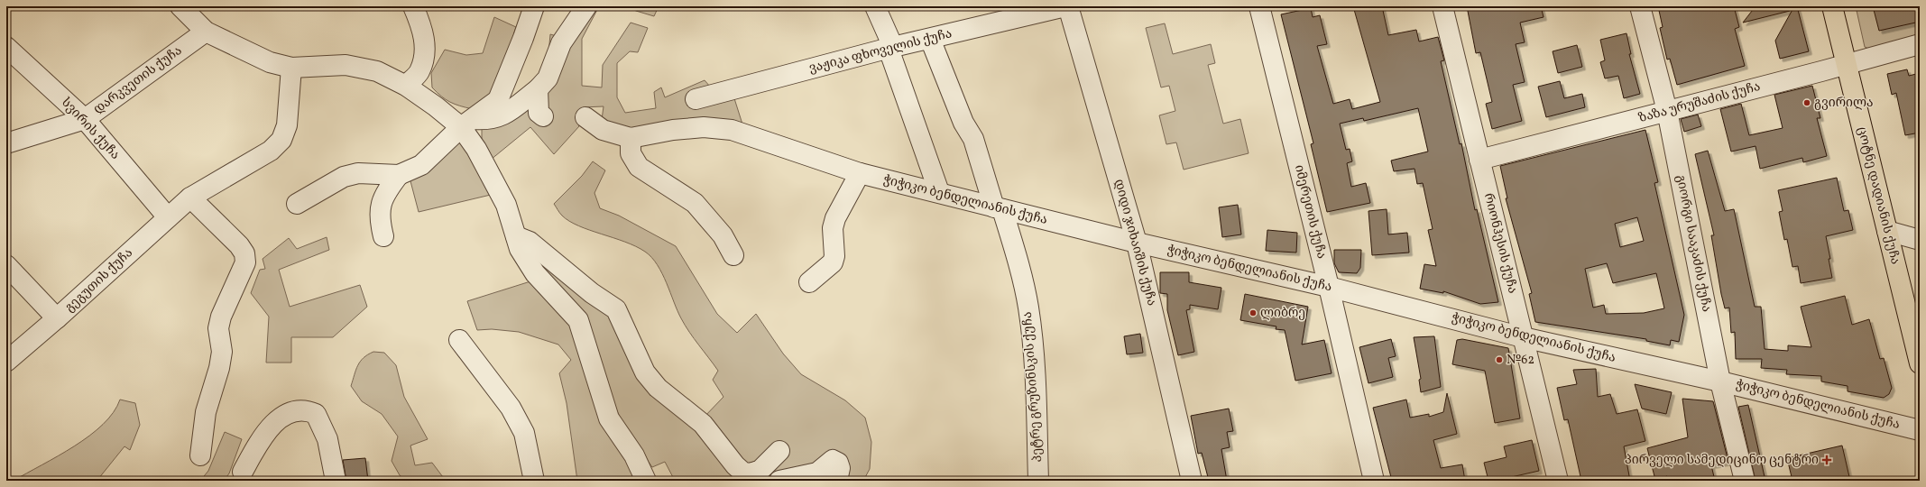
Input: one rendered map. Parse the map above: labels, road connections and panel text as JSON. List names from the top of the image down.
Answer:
{
  "streets": {
    "main road": ["ცოტნე დადიანის ქუჩა"],
    "street": [
      "ვაჟიკა ფხოველის ქუჩა",
      "დარკვეთის ქუჩა",
      "ზაზა ურუშაძის ქუჩა",
      "სვირის ქუჩა",
      "ჭიჭიკო ბენდელიანის ქუჩა",
      "იმერეთის ქუჩა",
      "დიდი ჯიხაიშის ქუჩა",
      "რიონჰესის ქუჩა",
      "გიორგი სააკაძის ქუჩა",
      "გეგუთის ქუჩა",
      "პეტრე გრუზინსკის ქუჩა"
    ]
  },
  "crossings": [
    ["ვაჟიკა ფხოველის ქუჩა", "პეტრე გრუზინსკის ქუჩა"],
    ["დარკვეთის ქუჩა", "სვირის ქუჩა"],
    ["ზაზა ურუშაძის ქუჩა", "ცოტნე დადიანის ქუჩა"],
    ["ზაზა ურუშაძის ქუჩა", "რიონჰესის ქუჩა"],
    ["ზაზა ურუშაძის ქუჩა", "გიორგი სააკაძის ქუჩა"],
    ["სვირის ქუჩა", "გეგუთის ქუჩა"],
    ["ჭიჭიკო ბენდელიანის ქუჩა", "იმერეთის ქუჩა"],
    ["ჭიჭიკო ბენდელიანის ქუჩა", "დიდი ჯიხაიშის ქუჩა"],
    ["ჭიჭიკო ბენდელიანის ქუჩა", "რიონჰესის ქუჩა"],
    ["ჭიჭიკო ბენდელიანის ქუჩა", "გიორგი სააკაძის ქუჩა"],
    ["ჭიჭიკო ბენდელიანის ქუჩა", "პეტრე გრუზინსკის ქუჩა"]
  ],
  "places": {
    "other": ["გვირილა", "ლიბრე", "№62"],
    "health": ["პირველი სამედიცინო ცენტრი"]
  }
}
